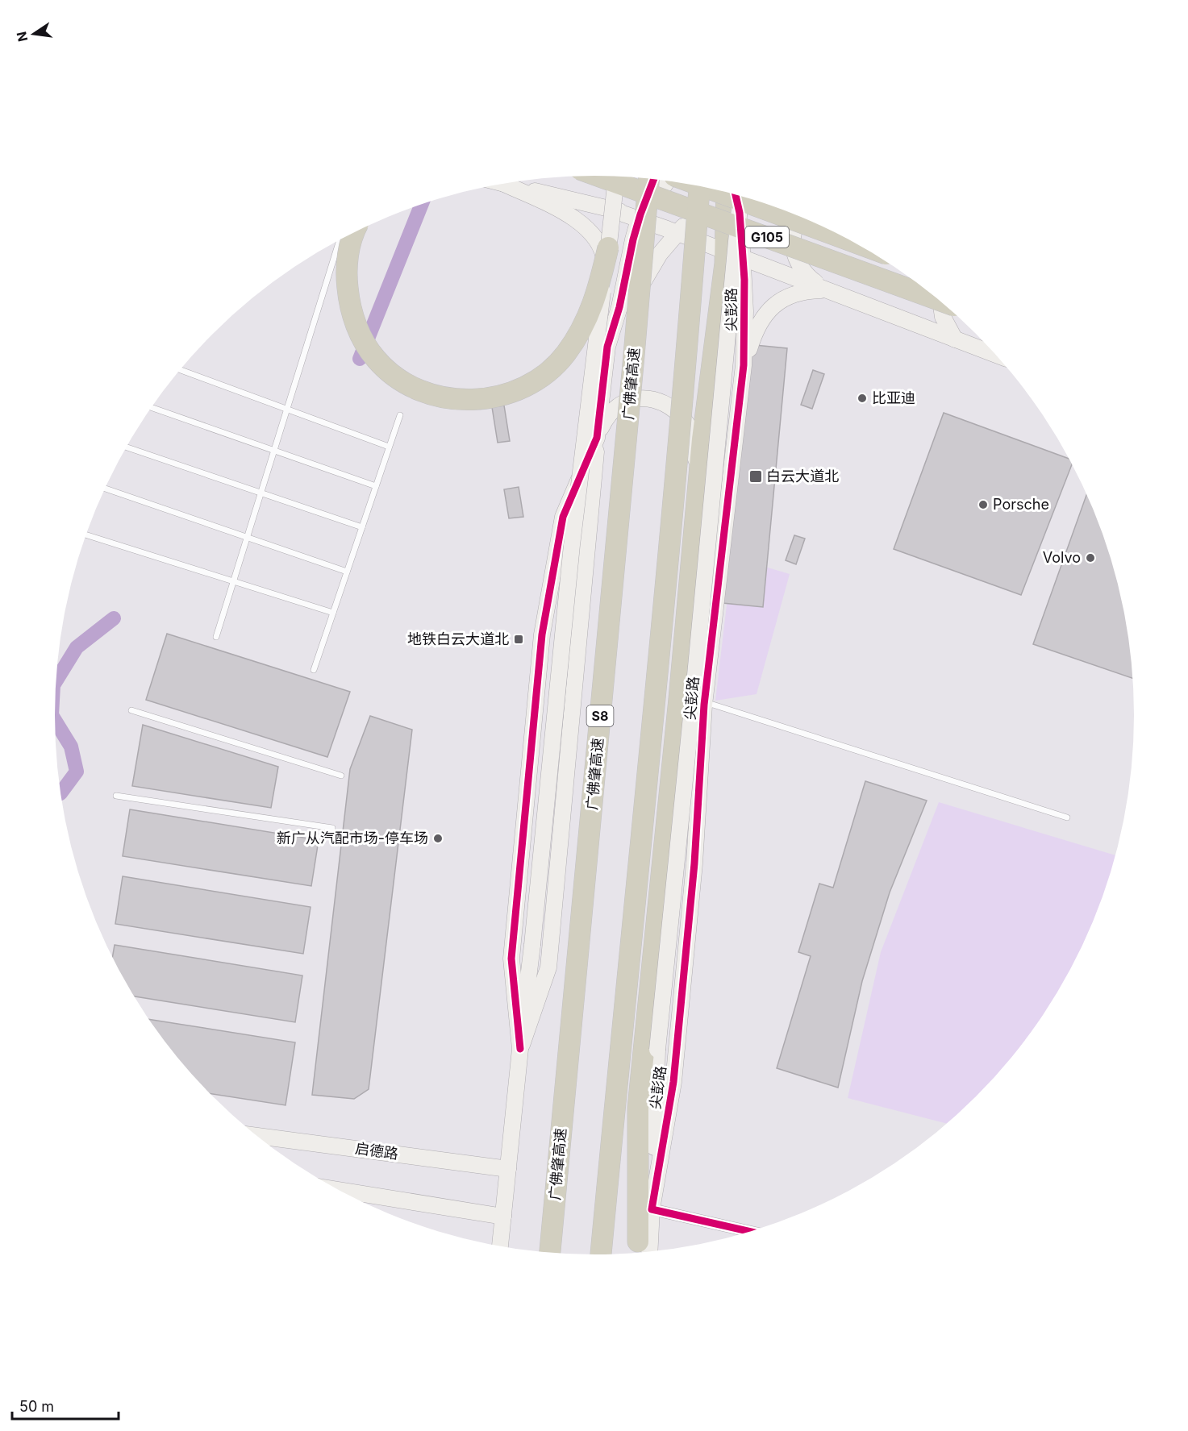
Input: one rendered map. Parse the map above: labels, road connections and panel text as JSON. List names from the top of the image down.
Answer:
{
  "streets": {
    "highway": ["G105", "广佛肇高速", "S8"],
    "street": ["尖彭路", "启德路"]
  },
  "places": {
    "other": [
      "比亚迪",
      "Porsche",
      "Volvo",
      "新广从汽配市场-停车场"
    ],
    "transit": ["白云大道北", "地铁白云大道北"]
  },
  "scale_bar": "50 m",
  "north": "left"
}
